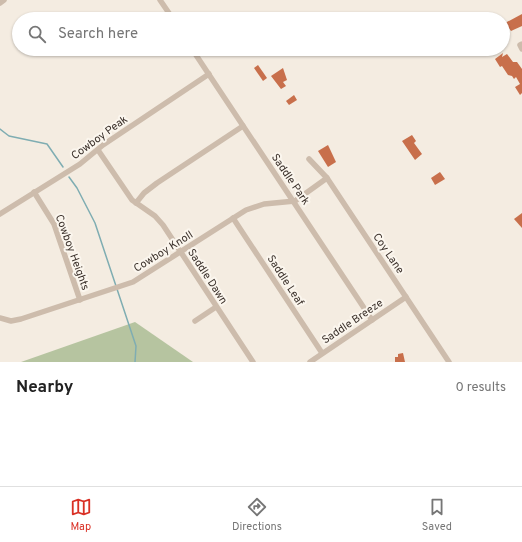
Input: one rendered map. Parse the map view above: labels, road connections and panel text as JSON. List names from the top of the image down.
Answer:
{
  "streets": {
    "street": [
      "Cowboy Peak",
      "Saddle Park",
      "Cowboy Knoll",
      "Cowboy Heights",
      "Coy Lane",
      "Saddle Dawn",
      "Saddle Leaf",
      "Saddle Breeze"
    ]
  },
  "crossings": [
    ["Cowboy Peak", "Saddle Park"],
    ["Cowboy Peak", "Cowboy Heights"],
    ["Cowboy Peak", "Saddle Dawn"],
    ["Saddle Park", "Cowboy Knoll"],
    ["Saddle Park", "Saddle Breeze"],
    ["Cowboy Knoll", "Cowboy Heights"],
    ["Cowboy Knoll", "Saddle Dawn"],
    ["Cowboy Knoll", "Saddle Leaf"],
    ["Coy Lane", "Saddle Breeze"],
    ["Saddle Leaf", "Saddle Breeze"]
  ],
  "page": {
    "search": "Search here",
    "heading": ["Nearby", "0 results"],
    "nav": ["Map", "Directions", "Saved"]
  }
}
